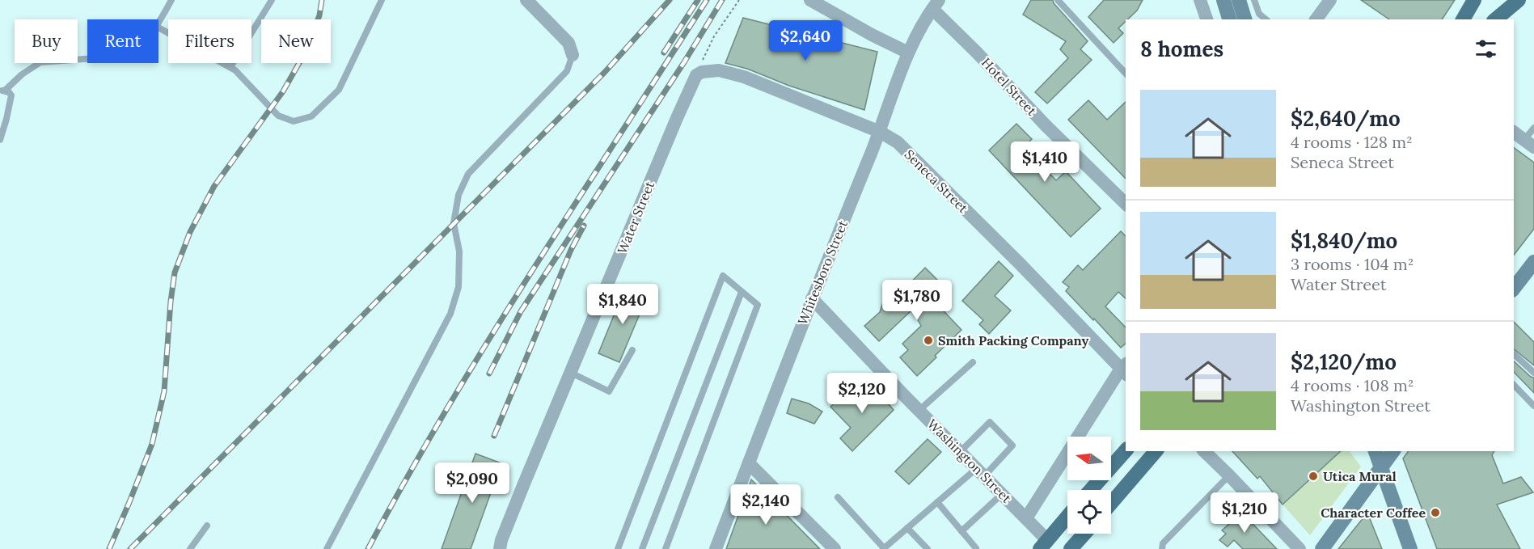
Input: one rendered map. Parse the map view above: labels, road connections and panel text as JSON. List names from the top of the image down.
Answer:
{
  "streets": {
    "street": [
      "Hotel Street",
      "Seneca Street",
      "Water Street",
      "Whitesboro Street",
      "Washington Street"
    ]
  },
  "crossings": [
    ["Hotel Street", "Whitesboro Street"],
    ["Seneca Street", "Water Street"],
    ["Seneca Street", "Whitesboro Street"],
    ["Whitesboro Street", "Washington Street"]
  ],
  "places": ["Smith Packing Company", "Utica Mural", "Character Coffee"],
  "north": "left",
  "page": {
    "chip": [
      "Buy",
      "Rent",
      "Filters",
      "New"
    ],
    "heading": "8 homes",
    "price": [
      "$2,640",
      "$1,410",
      "$1,780",
      "$1,840",
      "$2,120",
      "$2,090",
      "$2,140",
      "$1,210"
    ],
    "list": [
      {
        "name": "$2,640/mo",
        "note": "4 rooms · 128 m² · Seneca Street"
      },
      {
        "name": "$1,840/mo",
        "note": "3 rooms · 104 m² · Water Street"
      },
      {
        "name": "$2,120/mo",
        "note": "4 rooms · 108 m² · Washington Street"
      }
    ]
  }
}
